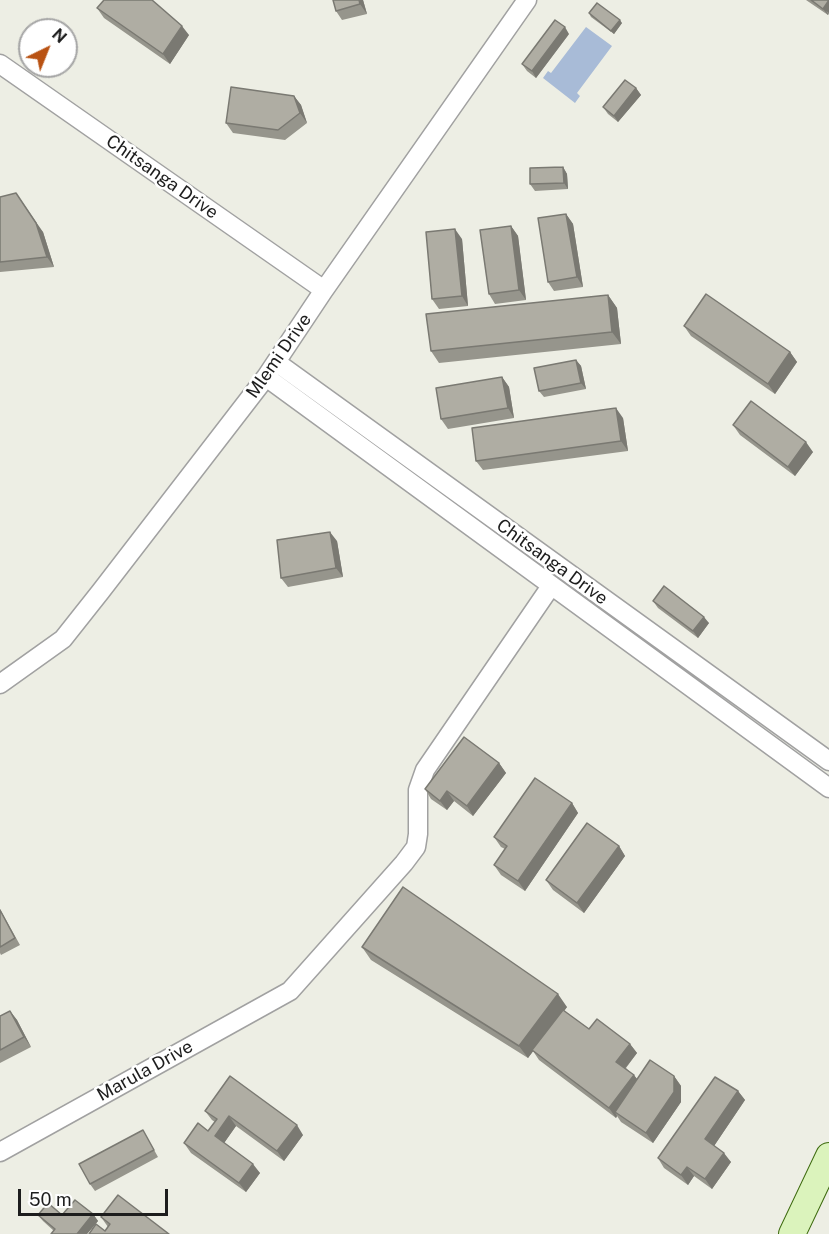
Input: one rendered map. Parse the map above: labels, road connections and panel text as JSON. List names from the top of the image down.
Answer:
{
  "streets": {
    "street": ["Chitsanga Drive", "Mlemi Drive", "Marula Drive"]
  },
  "crossings": [
    ["Chitsanga Drive", "Mlemi Drive"]
  ],
  "scale_bar": "50 m",
  "north": "top right"
}
